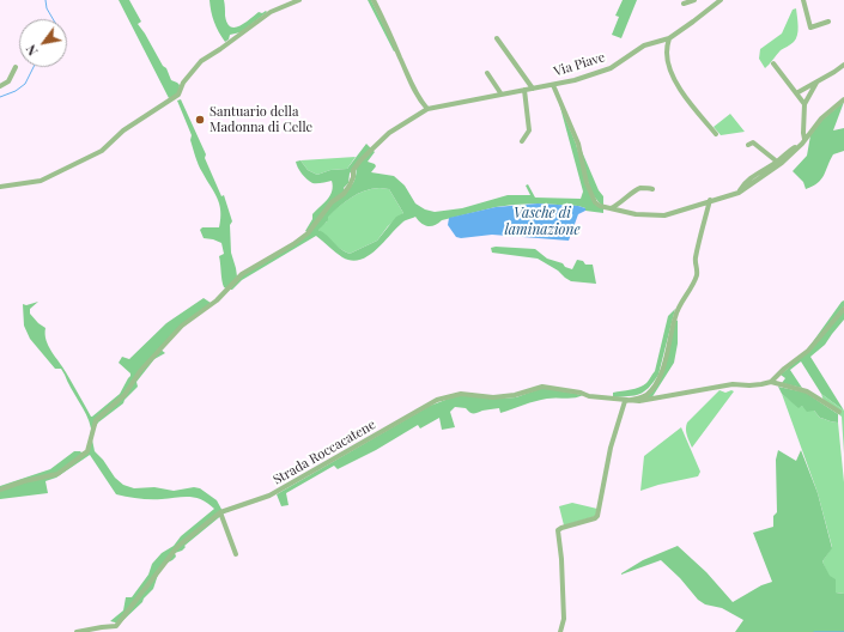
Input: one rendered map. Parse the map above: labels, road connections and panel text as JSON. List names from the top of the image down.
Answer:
{
  "streets": {
    "street": ["Via Piave", "Strada Roccacatene"]
  },
  "water": ["Vasche di laminazione"],
  "places": ["Santuario della Madonna di Celle"],
  "north": "bottom left"
}
